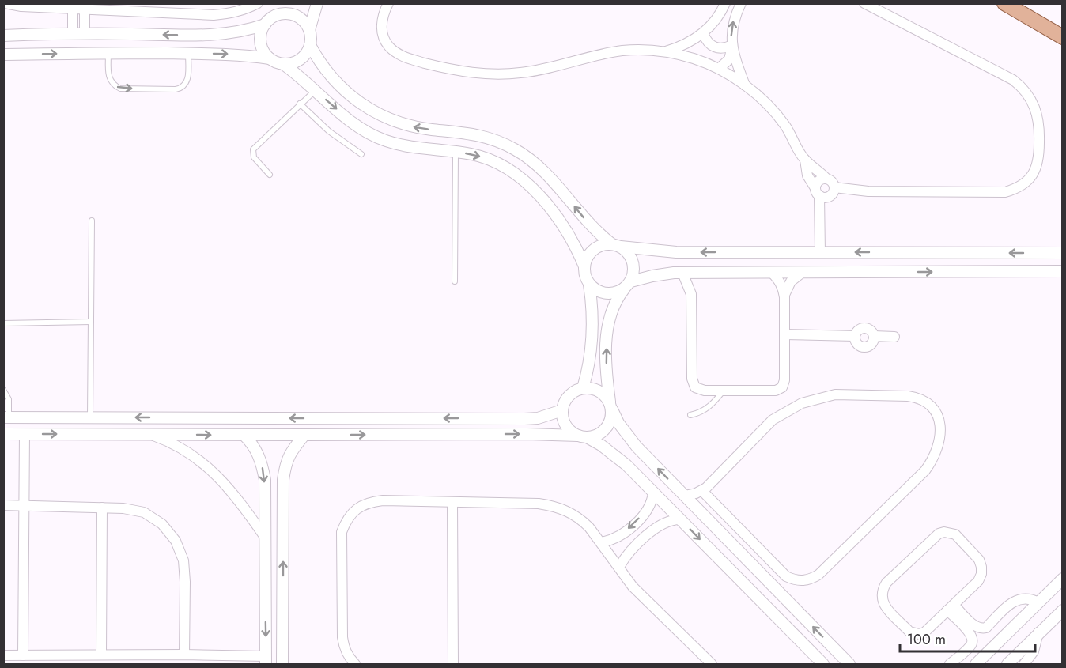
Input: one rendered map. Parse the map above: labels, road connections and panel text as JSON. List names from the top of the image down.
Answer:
{
  "scale_bar": "100 m"
}
